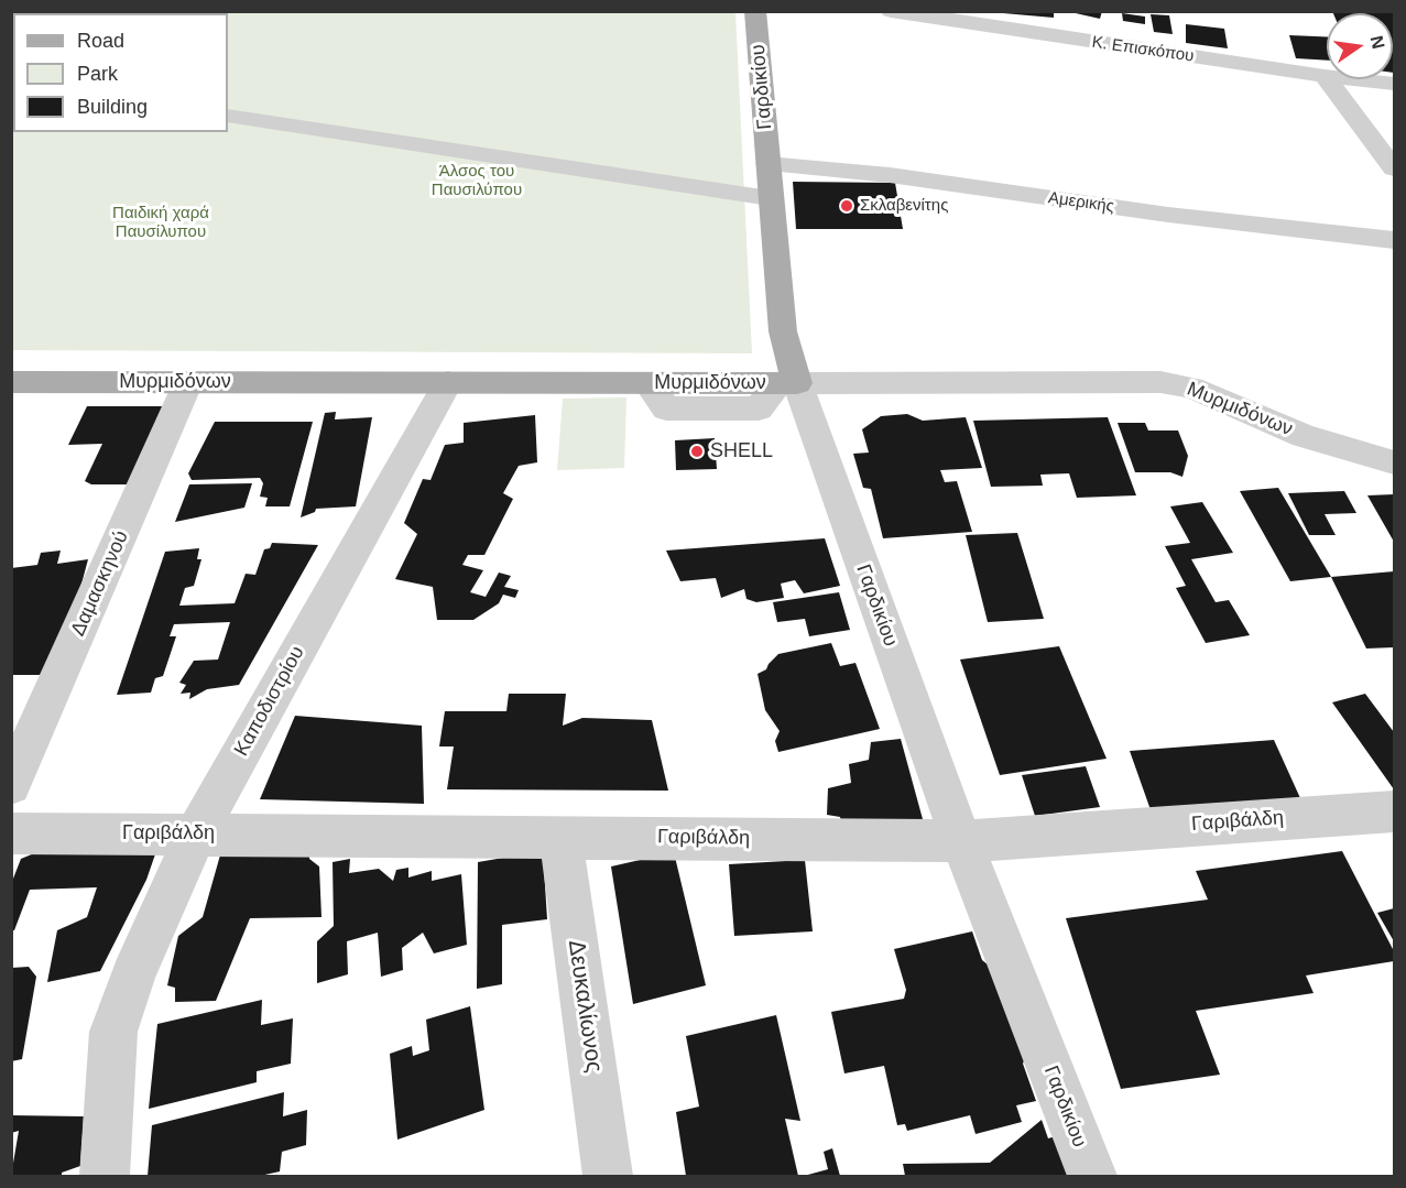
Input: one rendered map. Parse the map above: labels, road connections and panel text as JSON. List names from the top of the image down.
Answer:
{
  "streets": {
    "main road": ["Γαρδικίου", "Μυρμιδόνων"],
    "street": [
      "Κ. Επισκόπου",
      "Αμερικής",
      "Δαμασκηνού",
      "Καποδιστρίου",
      "Γαριβάλδη",
      "Δευκαλίωνος"
    ]
  },
  "crossings": [
    ["Γαρδικίου", "Αμερικής"],
    ["Γαρδικίου", "Μυρμιδόνων"],
    ["Γαρδικίου", "Γαριβάλδη"],
    ["Μυρμιδόνων", "Δαμασκηνού"],
    ["Μυρμιδόνων", "Καποδιστρίου"],
    ["Καποδιστρίου", "Γαριβάλδη"],
    ["Γαριβάλδη", "Δευκαλίωνος"]
  ],
  "parks": ["Άλσος του Παυσιλύπου", "Παιδική χαρά Παυσίλυπου"],
  "places": ["Σκλαβενίτης", "SHELL"],
  "legend": ["Road", "Park", "Building"],
  "north": "right"
}
